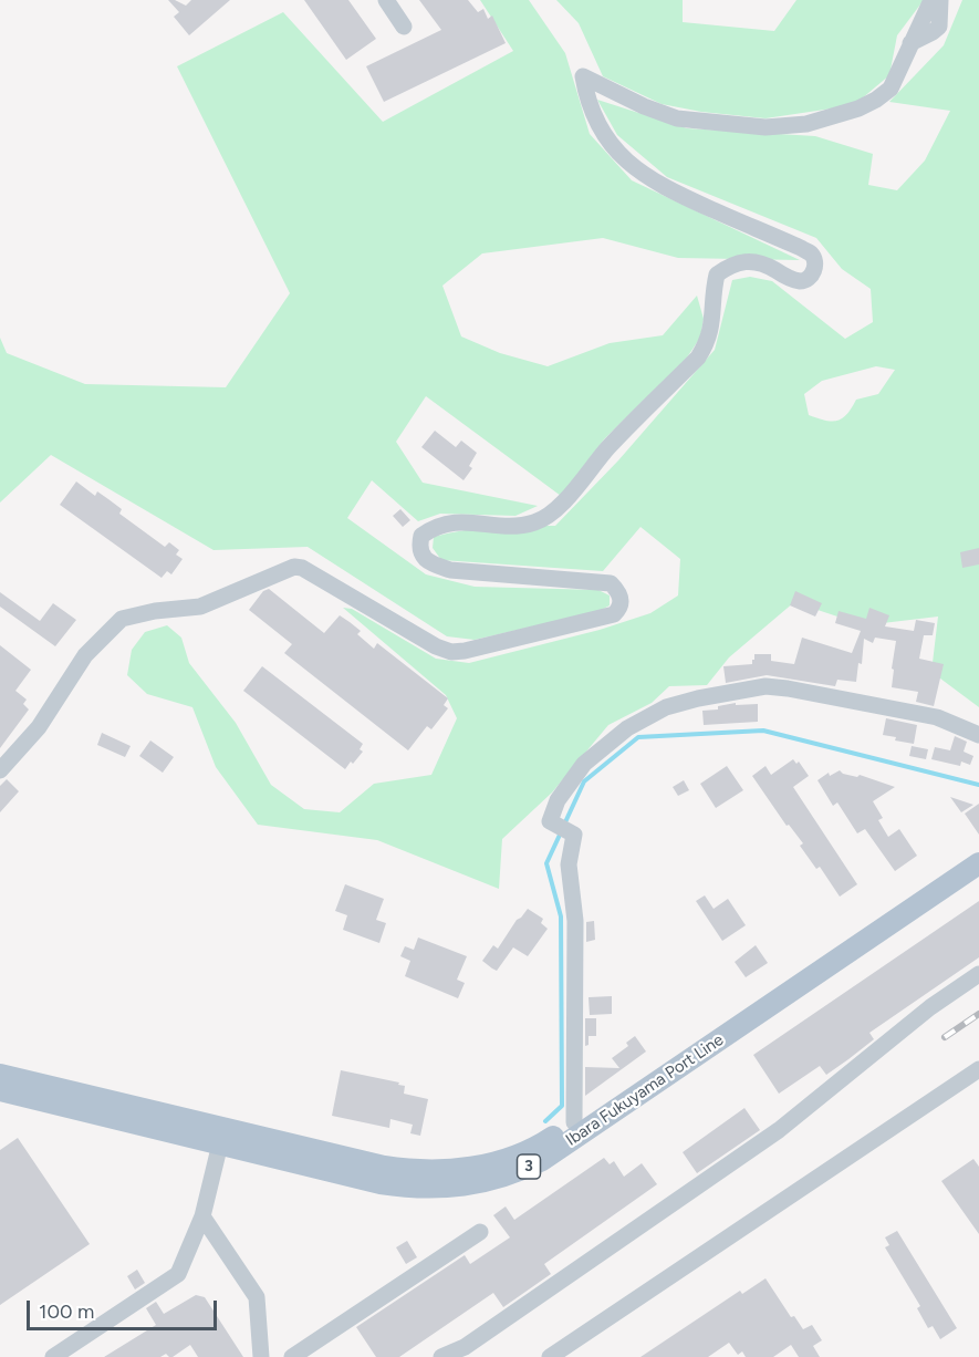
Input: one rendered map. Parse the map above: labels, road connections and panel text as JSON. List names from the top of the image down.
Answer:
{
  "streets": {
    "main road": ["Ibara Fukuyama Port Line", "3"]
  },
  "scale_bar": "100 m"
}
